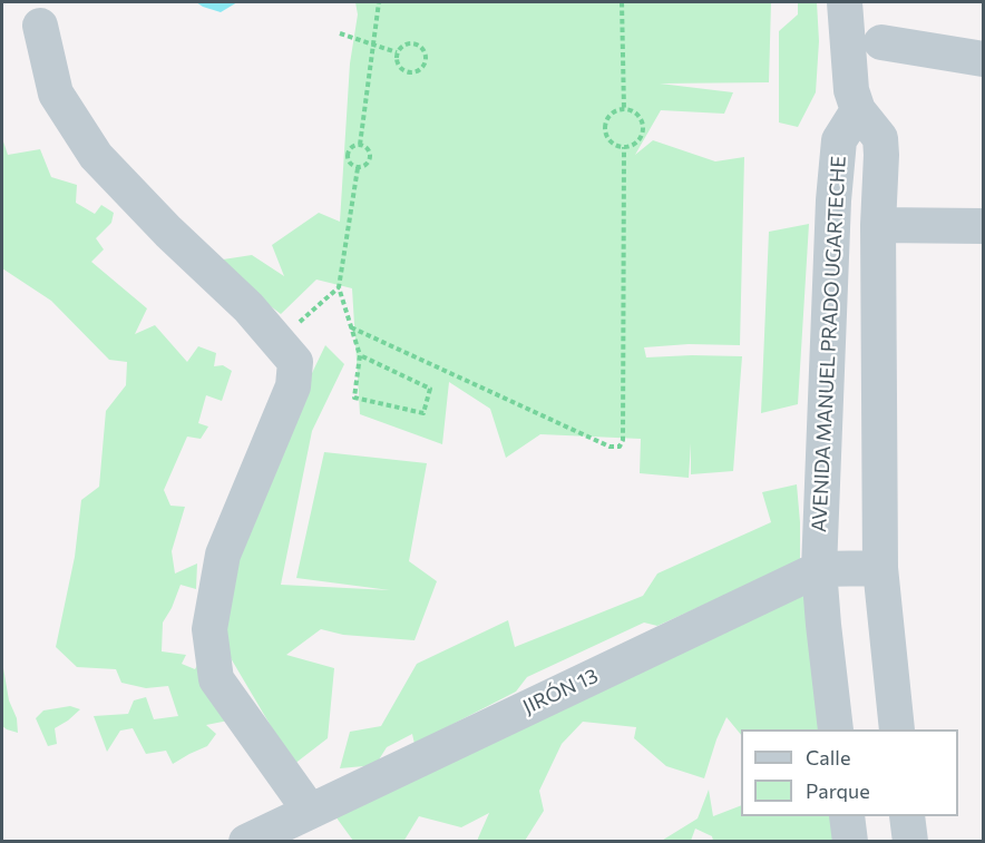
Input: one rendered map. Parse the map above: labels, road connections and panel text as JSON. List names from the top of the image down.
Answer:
{
  "streets": {
    "street": ["AVENIDA MANUEL PRADO UGARTECHE", "JIRÓN 13"]
  },
  "crossings": [
    ["AVENIDA MANUEL PRADO UGARTECHE", "JIRÓN 13"]
  ],
  "legend": ["Calle", "Parque"]
}
